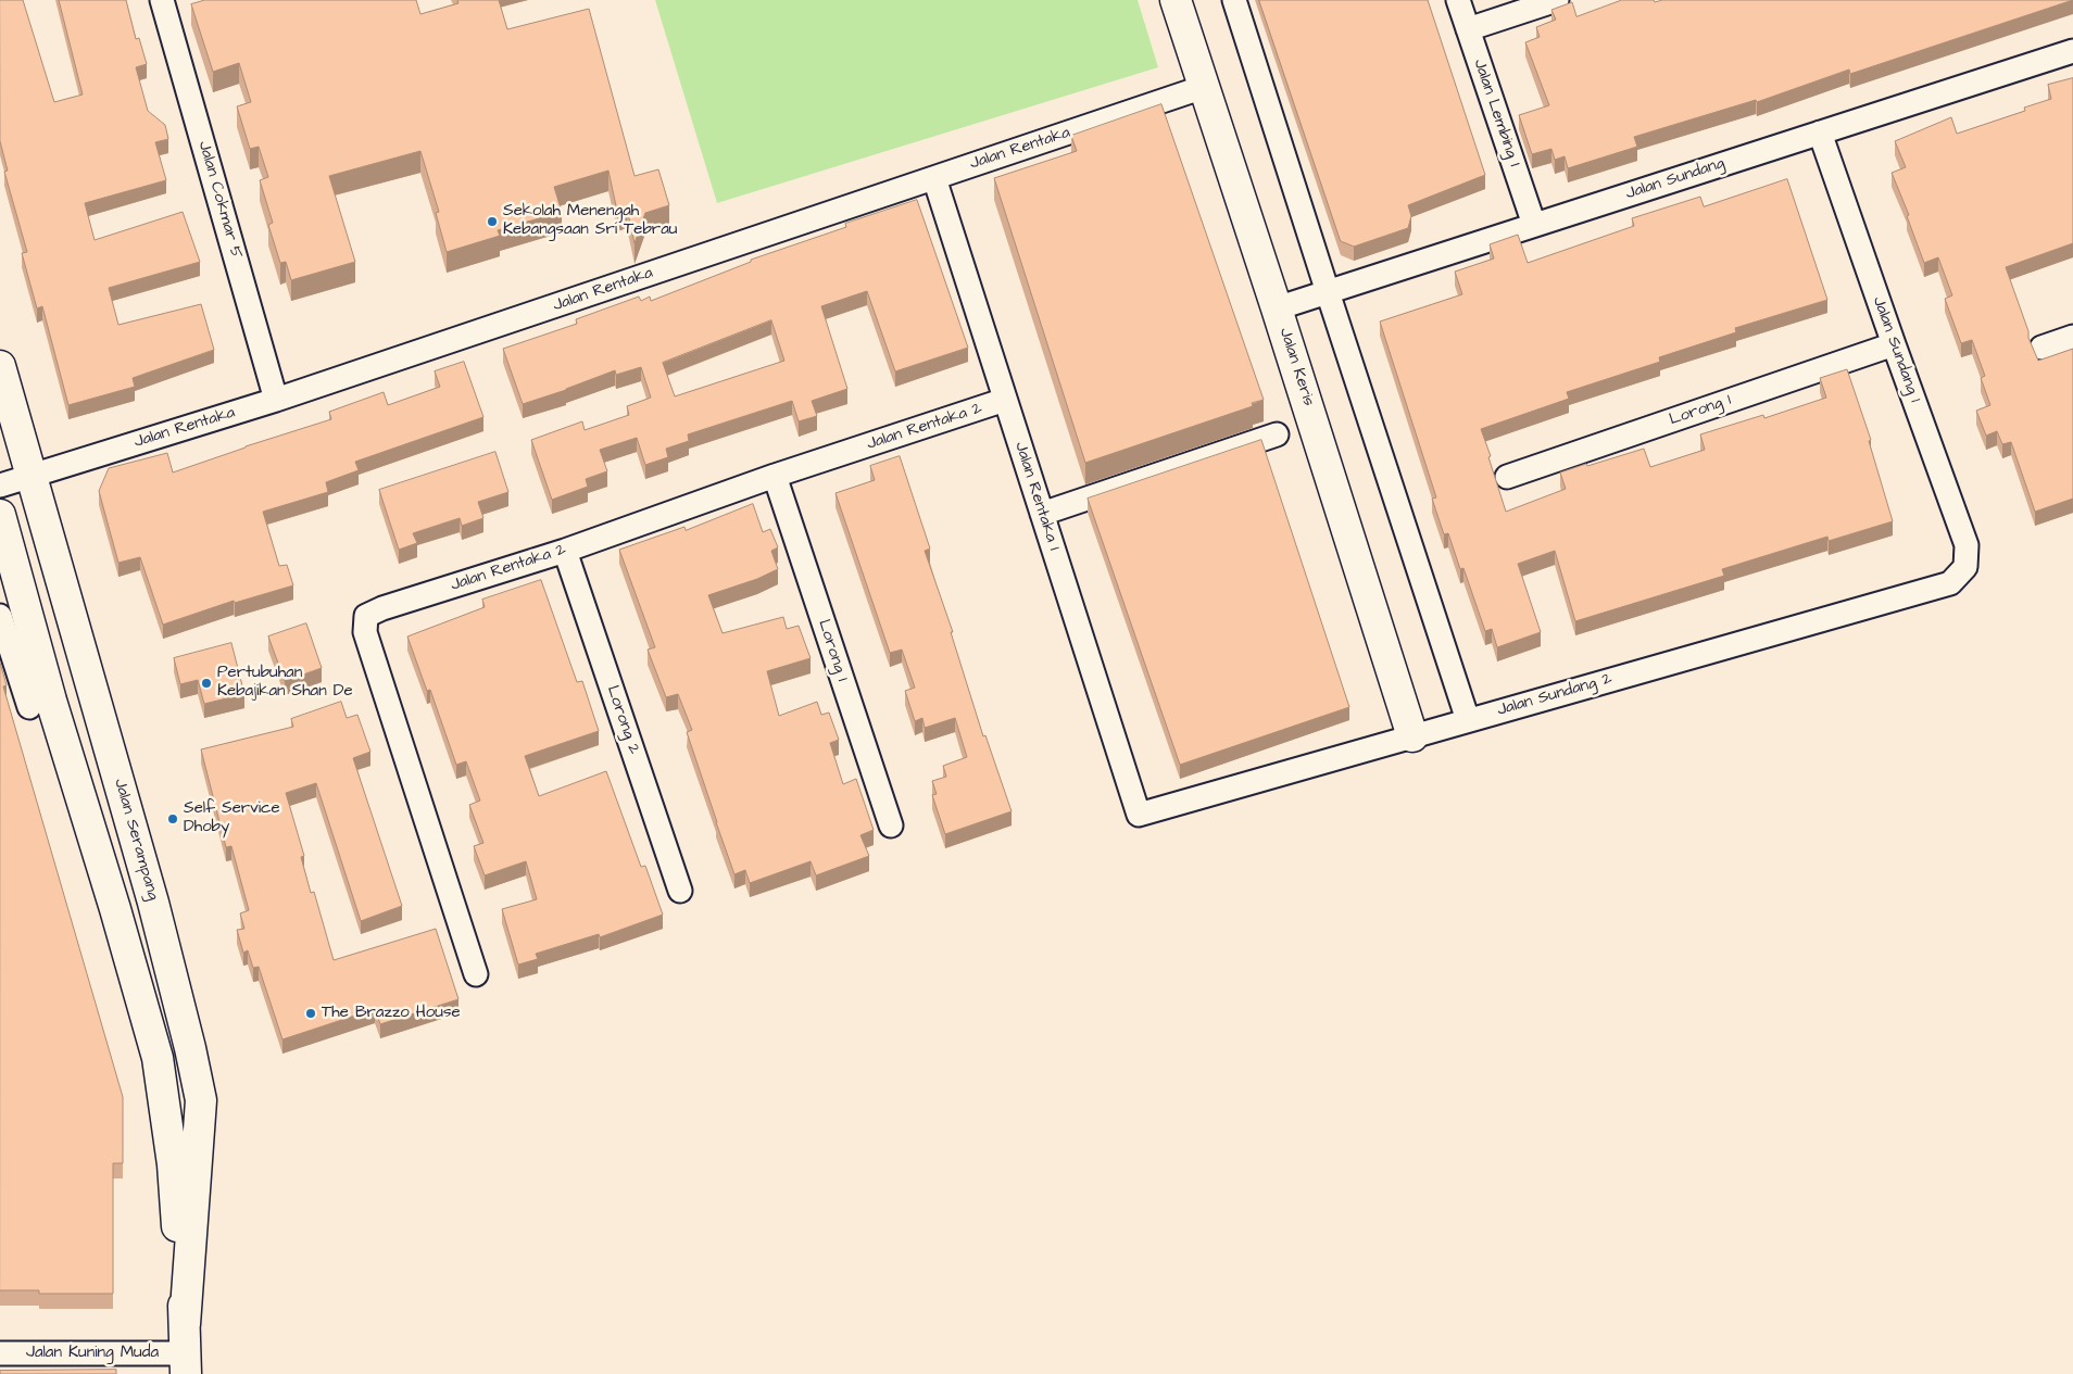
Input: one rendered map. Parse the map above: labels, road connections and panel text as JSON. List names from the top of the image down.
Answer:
{
  "streets": {
    "main road": ["Jalan Keris", "Jalan Serampang"],
    "street": [
      "Jalan Lembing 1",
      "Jalan Rentaka",
      "Jalan Sundang",
      "Jalan Cokmar 5",
      "Jalan Sundang 1",
      "Lorong 1",
      "Jalan Rentaka 2",
      "Jalan Rentaka 1",
      "Jalan Sundang 2",
      "Lorong 2",
      "Jalan Kuning Muda"
    ]
  },
  "crossings": [
    ["Jalan Lembing 1", "Jalan Sundang"],
    ["Jalan Rentaka", "Jalan Cokmar 5"],
    ["Jalan Rentaka", "Jalan Keris"],
    ["Jalan Rentaka", "Jalan Rentaka 1"],
    ["Jalan Rentaka", "Jalan Serampang"],
    ["Jalan Sundang", "Jalan Sundang 1"],
    ["Jalan Sundang", "Jalan Keris"],
    ["Jalan Sundang 1", "Lorong 1"],
    ["Jalan Sundang 1", "Jalan Sundang 2"],
    ["Jalan Keris", "Jalan Sundang 2"],
    ["Lorong 1", "Jalan Rentaka 2"],
    ["Jalan Rentaka 2", "Jalan Rentaka 1"],
    ["Jalan Rentaka 2", "Lorong 2"],
    ["Jalan Rentaka 1", "Jalan Sundang 2"],
    ["Jalan Serampang", "Jalan Kuning Muda"]
  ],
  "places": [
    "Sekolah Menengah Kebangsaan Sri Tebrau",
    "Pertubuhan Kebajikan Shan De",
    "Self Service Dhoby",
    "The Brazzo House"
  ]
}
